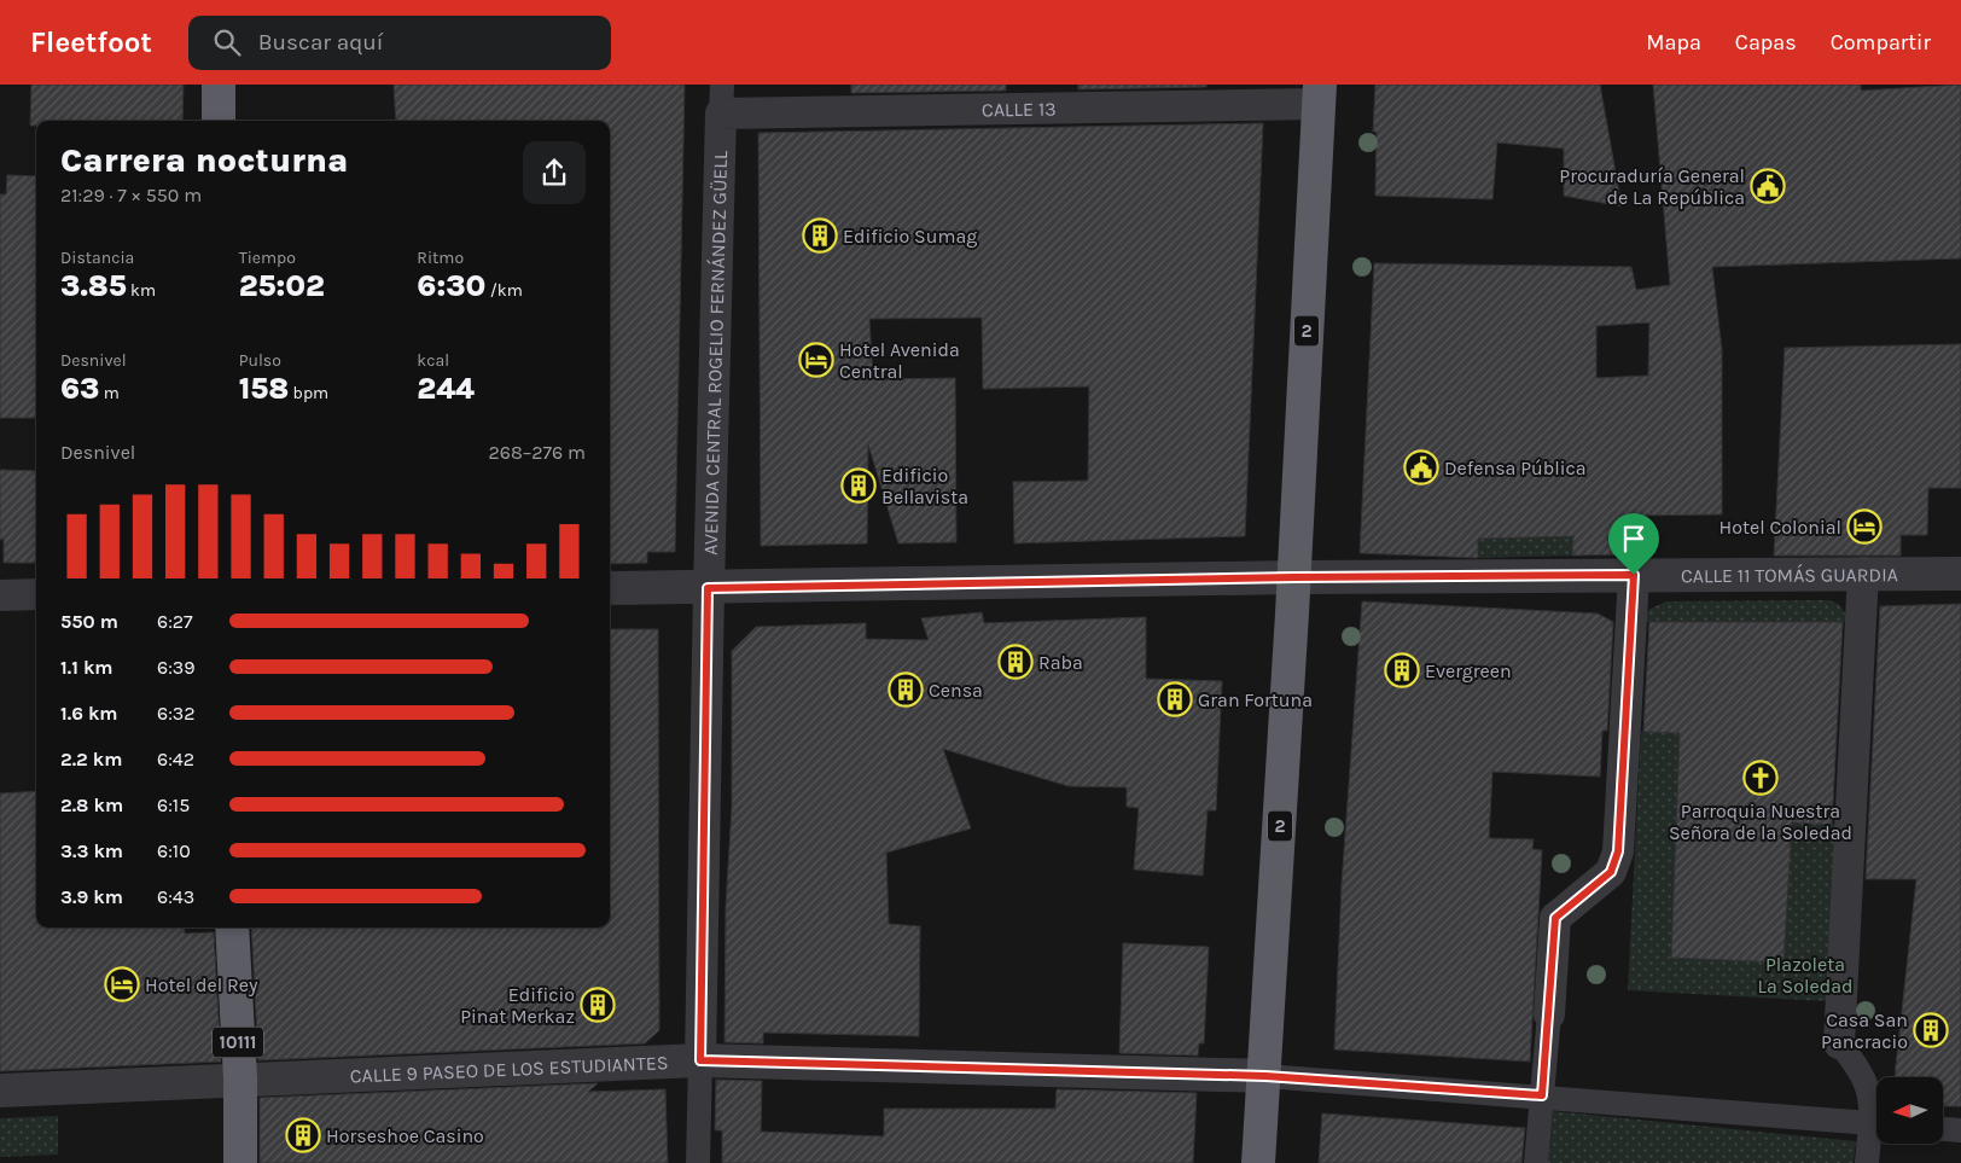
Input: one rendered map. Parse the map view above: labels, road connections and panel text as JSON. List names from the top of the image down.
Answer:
{
  "streets": {
    "highway": ["2", "10111"],
    "street": [
      "CALLE 13",
      "AVENIDA CENTRAL ROGELIO FERNÁNDEZ GÜELL",
      "CALLE 11 TOMÁS GUARDIA",
      "CALLE 9 PASEO DE LOS ESTUDIANTES"
    ]
  },
  "crossings": [
    ["CALLE 13", "2"],
    ["CALLE 13", "AVENIDA CENTRAL ROGELIO FERNÁNDEZ GÜELL"],
    ["2", "CALLE 11 TOMÁS GUARDIA"],
    ["2", "CALLE 9 PASEO DE LOS ESTUDIANTES"],
    ["AVENIDA CENTRAL ROGELIO FERNÁNDEZ GÜELL", "CALLE 11 TOMÁS GUARDIA"],
    ["AVENIDA CENTRAL ROGELIO FERNÁNDEZ GÜELL", "CALLE 9 PASEO DE LOS ESTUDIANTES"],
    ["10111", "CALLE 9 PASEO DE LOS ESTUDIANTES"]
  ],
  "parks": ["Plazoleta La Soledad"],
  "places": {
    "public building": ["Procuraduría General de La República", "Defensa Pública"],
    "building": [
      "Edificio Sumag",
      "Edificio Bellavista",
      "Raba",
      "Evergreen",
      "Censa",
      "Gran Fortuna",
      "Edificio Pinat Merkaz",
      "Casa San Pancracio",
      "Horseshoe Casino"
    ],
    "hotel": ["Hotel Avenida Central", "Hotel Colonial", "Hotel del Rey"],
    "church": ["Parroquia Nuestra Señora de la Soledad"]
  },
  "north": "left",
  "page": {
    "header": "Fleetfoot",
    "search": "Buscar aquí",
    "nav": ["Mapa", "Capas", "Compartir"],
    "heading": ["Carrera nocturna", "21:29 · 7 × 550 m"],
    "stats": [
      ["Distancia", "3.85 km"],
      ["Tiempo", "25:02"],
      ["Ritmo", "6:30 /km"],
      ["Desnivel", "63 m"],
      ["Pulso", "158 bpm"],
      ["kcal", "244"]
    ],
    "chart": ["Desnivel", "268–276 m"],
    "list": [
      {
        "name": "550 m",
        "note": "6:27"
      },
      {
        "name": "1.1 km",
        "note": "6:39"
      },
      {
        "name": "1.6 km",
        "note": "6:32"
      },
      {
        "name": "2.2 km",
        "note": "6:42"
      },
      {
        "name": "2.8 km",
        "note": "6:15"
      },
      {
        "name": "3.3 km",
        "note": "6:10"
      },
      {
        "name": "3.9 km",
        "note": "6:43"
      }
    ]
  }
}
